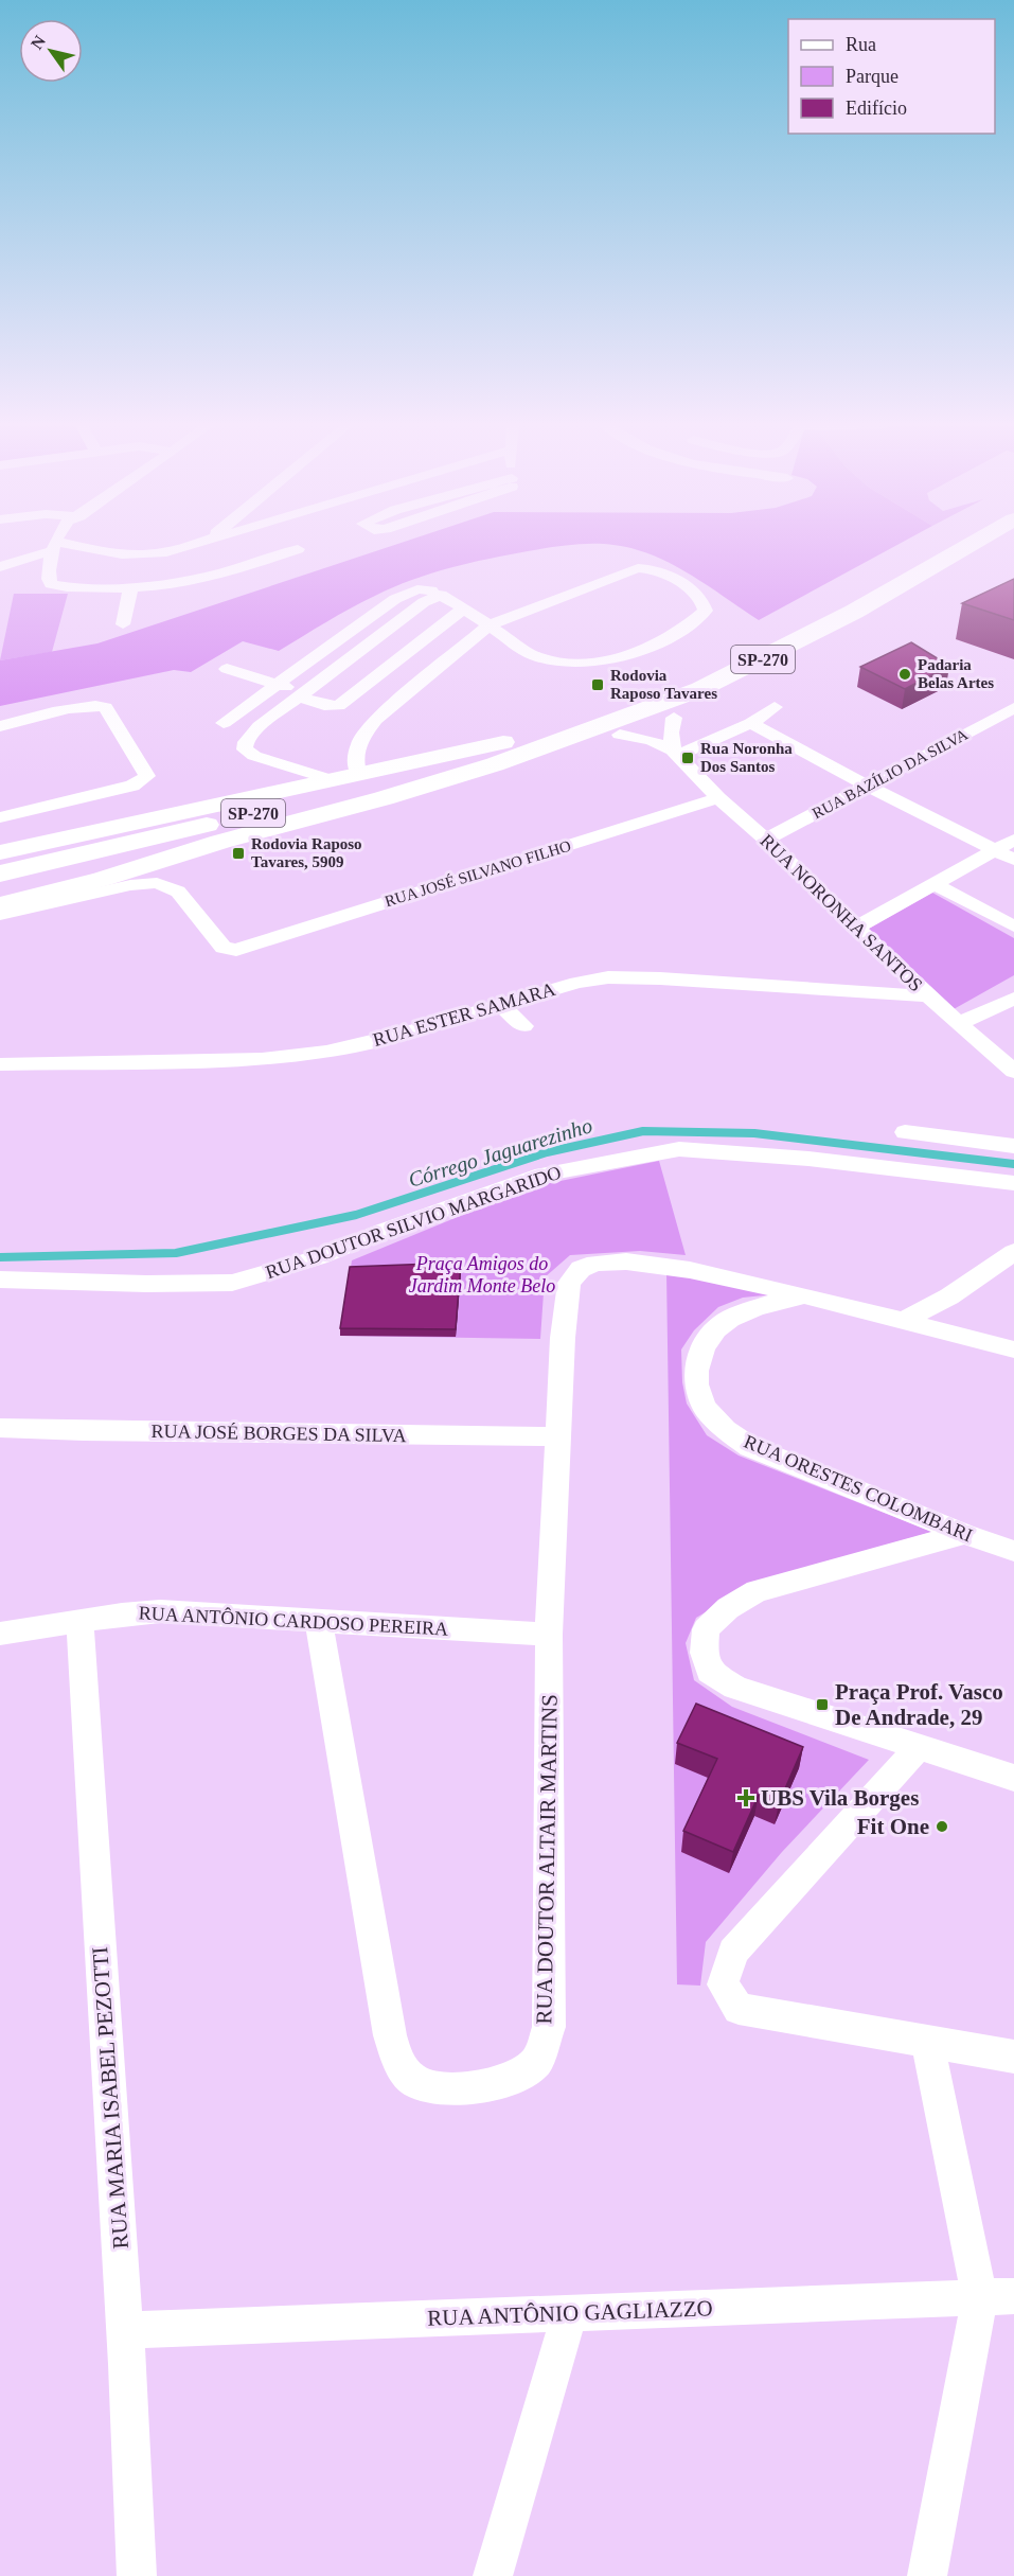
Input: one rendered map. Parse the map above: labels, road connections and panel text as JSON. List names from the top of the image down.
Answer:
{
  "streets": {
    "highway": ["SP-270"],
    "street": [
      "RUA BAZÍLIO DA SILVA",
      "RUA JOSÉ SILVANO FILHO",
      "RUA NORONHA SANTOS",
      "RUA ESTER SAMARA",
      "RUA DOUTOR SILVIO MARGARIDO",
      "RUA JOSÉ BORGES DA SILVA",
      "RUA ORESTES COLOMBARI",
      "RUA ANTÔNIO CARDOSO PEREIRA",
      "RUA DOUTOR ALTAIR MARTINS",
      "RUA MARIA ISABEL PEZOTTI",
      "RUA ANTÔNIO GAGLIAZZO"
    ]
  },
  "crossings": [
    ["RUA BAZÍLIO DA SILVA", "RUA NORONHA SANTOS"],
    ["RUA JOSÉ SILVANO FILHO", "RUA NORONHA SANTOS"],
    ["RUA NORONHA SANTOS", "RUA ESTER SAMARA"],
    ["RUA JOSÉ BORGES DA SILVA", "RUA DOUTOR ALTAIR MARTINS"],
    ["RUA ORESTES COLOMBARI", "RUA DOUTOR ALTAIR MARTINS"],
    ["RUA ANTÔNIO CARDOSO PEREIRA", "RUA DOUTOR ALTAIR MARTINS"],
    ["RUA ANTÔNIO CARDOSO PEREIRA", "RUA MARIA ISABEL PEZOTTI"],
    ["RUA MARIA ISABEL PEZOTTI", "RUA ANTÔNIO GAGLIAZZO"]
  ],
  "water": ["Córrego Jaguarezinho"],
  "parks": ["Praça Amigos do Jardim Monte Belo"],
  "places": {
    "other": ["Padaria Belas Artes", "Fit One"],
    "transit": [
      "Rodovia Raposo Tavares",
      "Rua Noronha Dos Santos",
      "Rodovia Raposo Tavares, 5909",
      "Praça Prof. Vasco De Andrade, 29"
    ],
    "health": ["UBS Vila Borges"]
  },
  "legend": ["Rua", "Parque", "Edifício"],
  "north": "top left"
}
